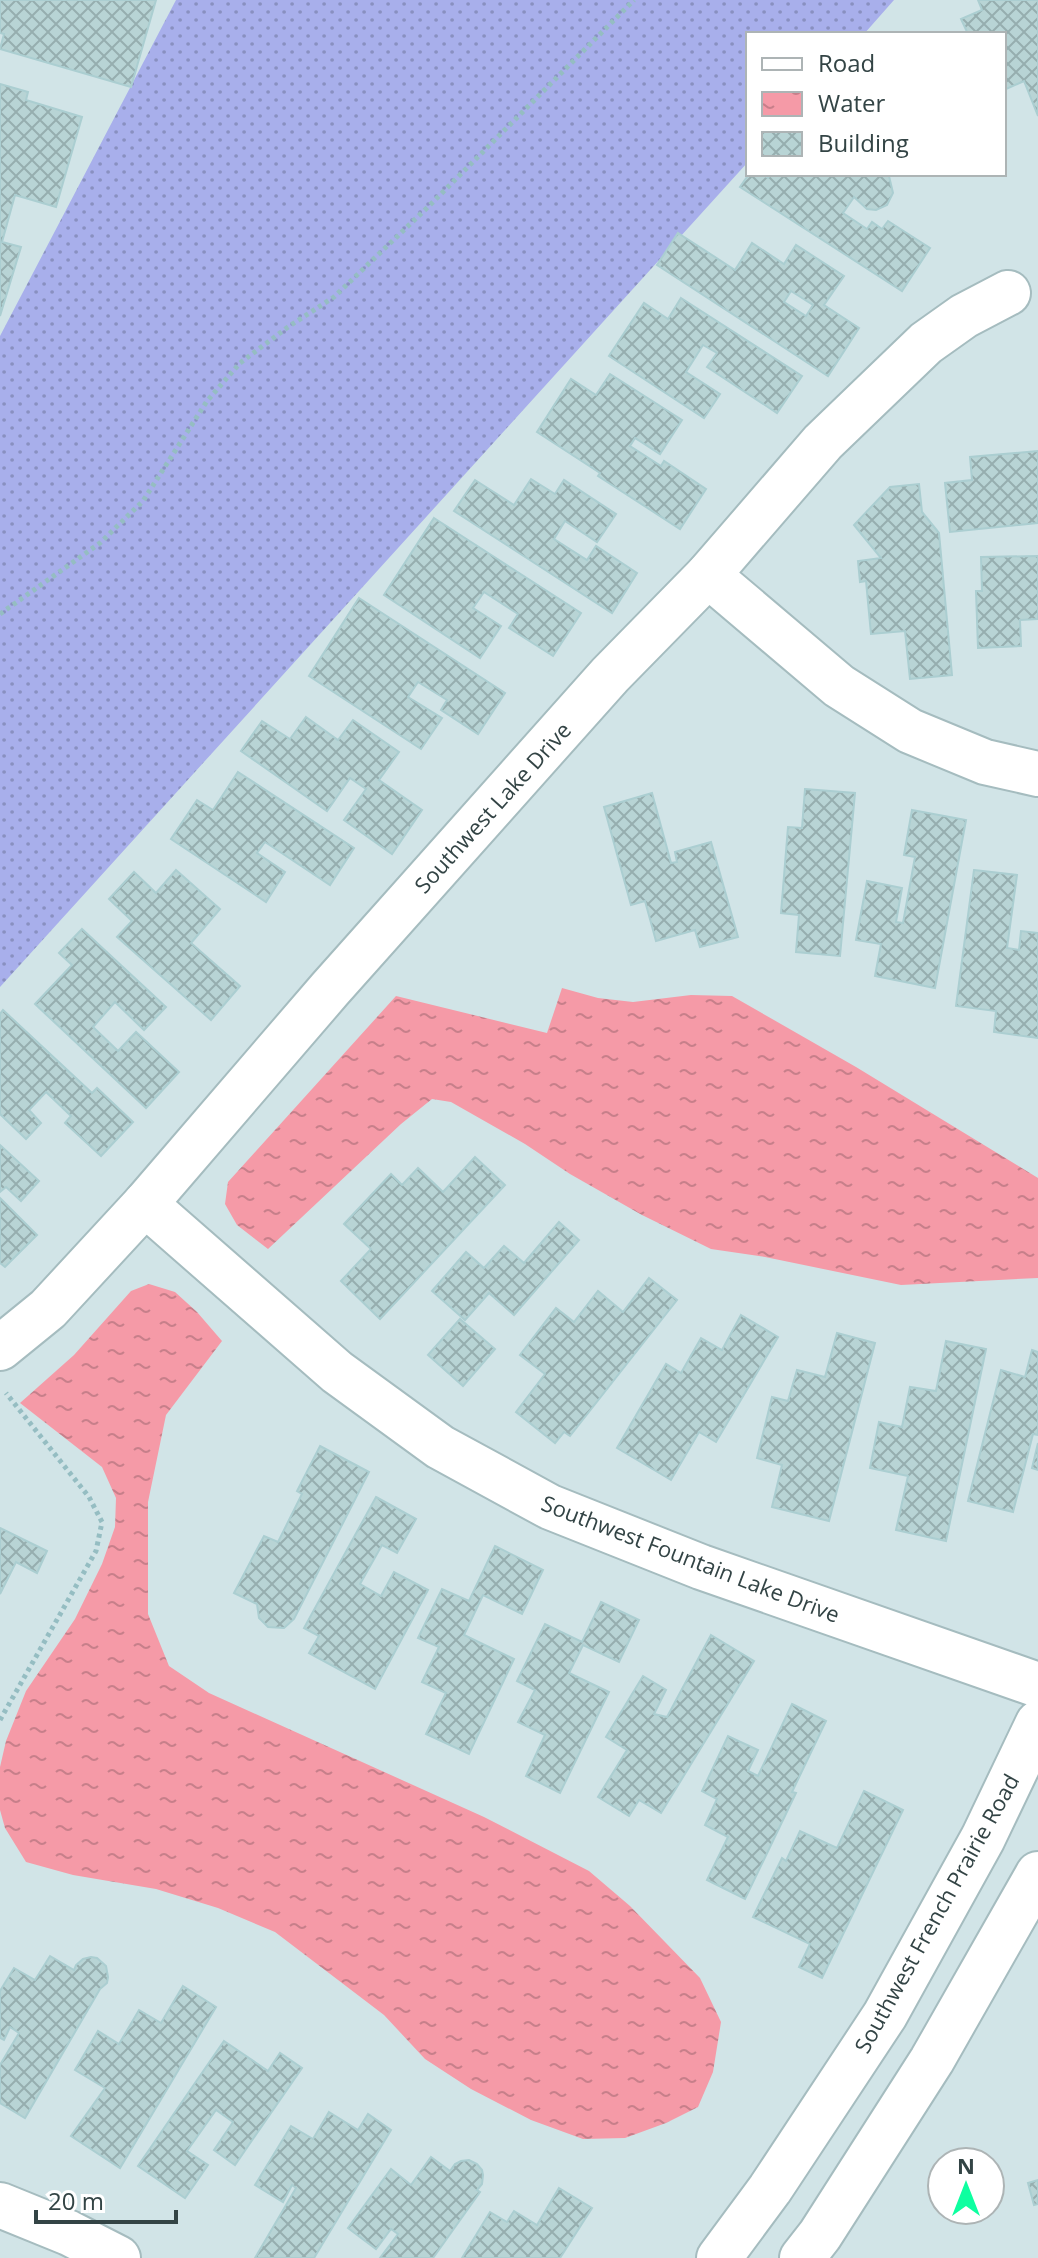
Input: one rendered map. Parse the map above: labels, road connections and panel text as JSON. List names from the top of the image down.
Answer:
{
  "streets": {
    "street": ["Southwest Lake Drive", "Southwest Fountain Lake Drive", "Southwest French Prairie Road"]
  },
  "crossings": [
    ["Southwest Lake Drive", "Southwest Fountain Lake Drive"]
  ],
  "legend": ["Road", "Water", "Building"],
  "scale_bar": "20 m",
  "north": "top"
}
